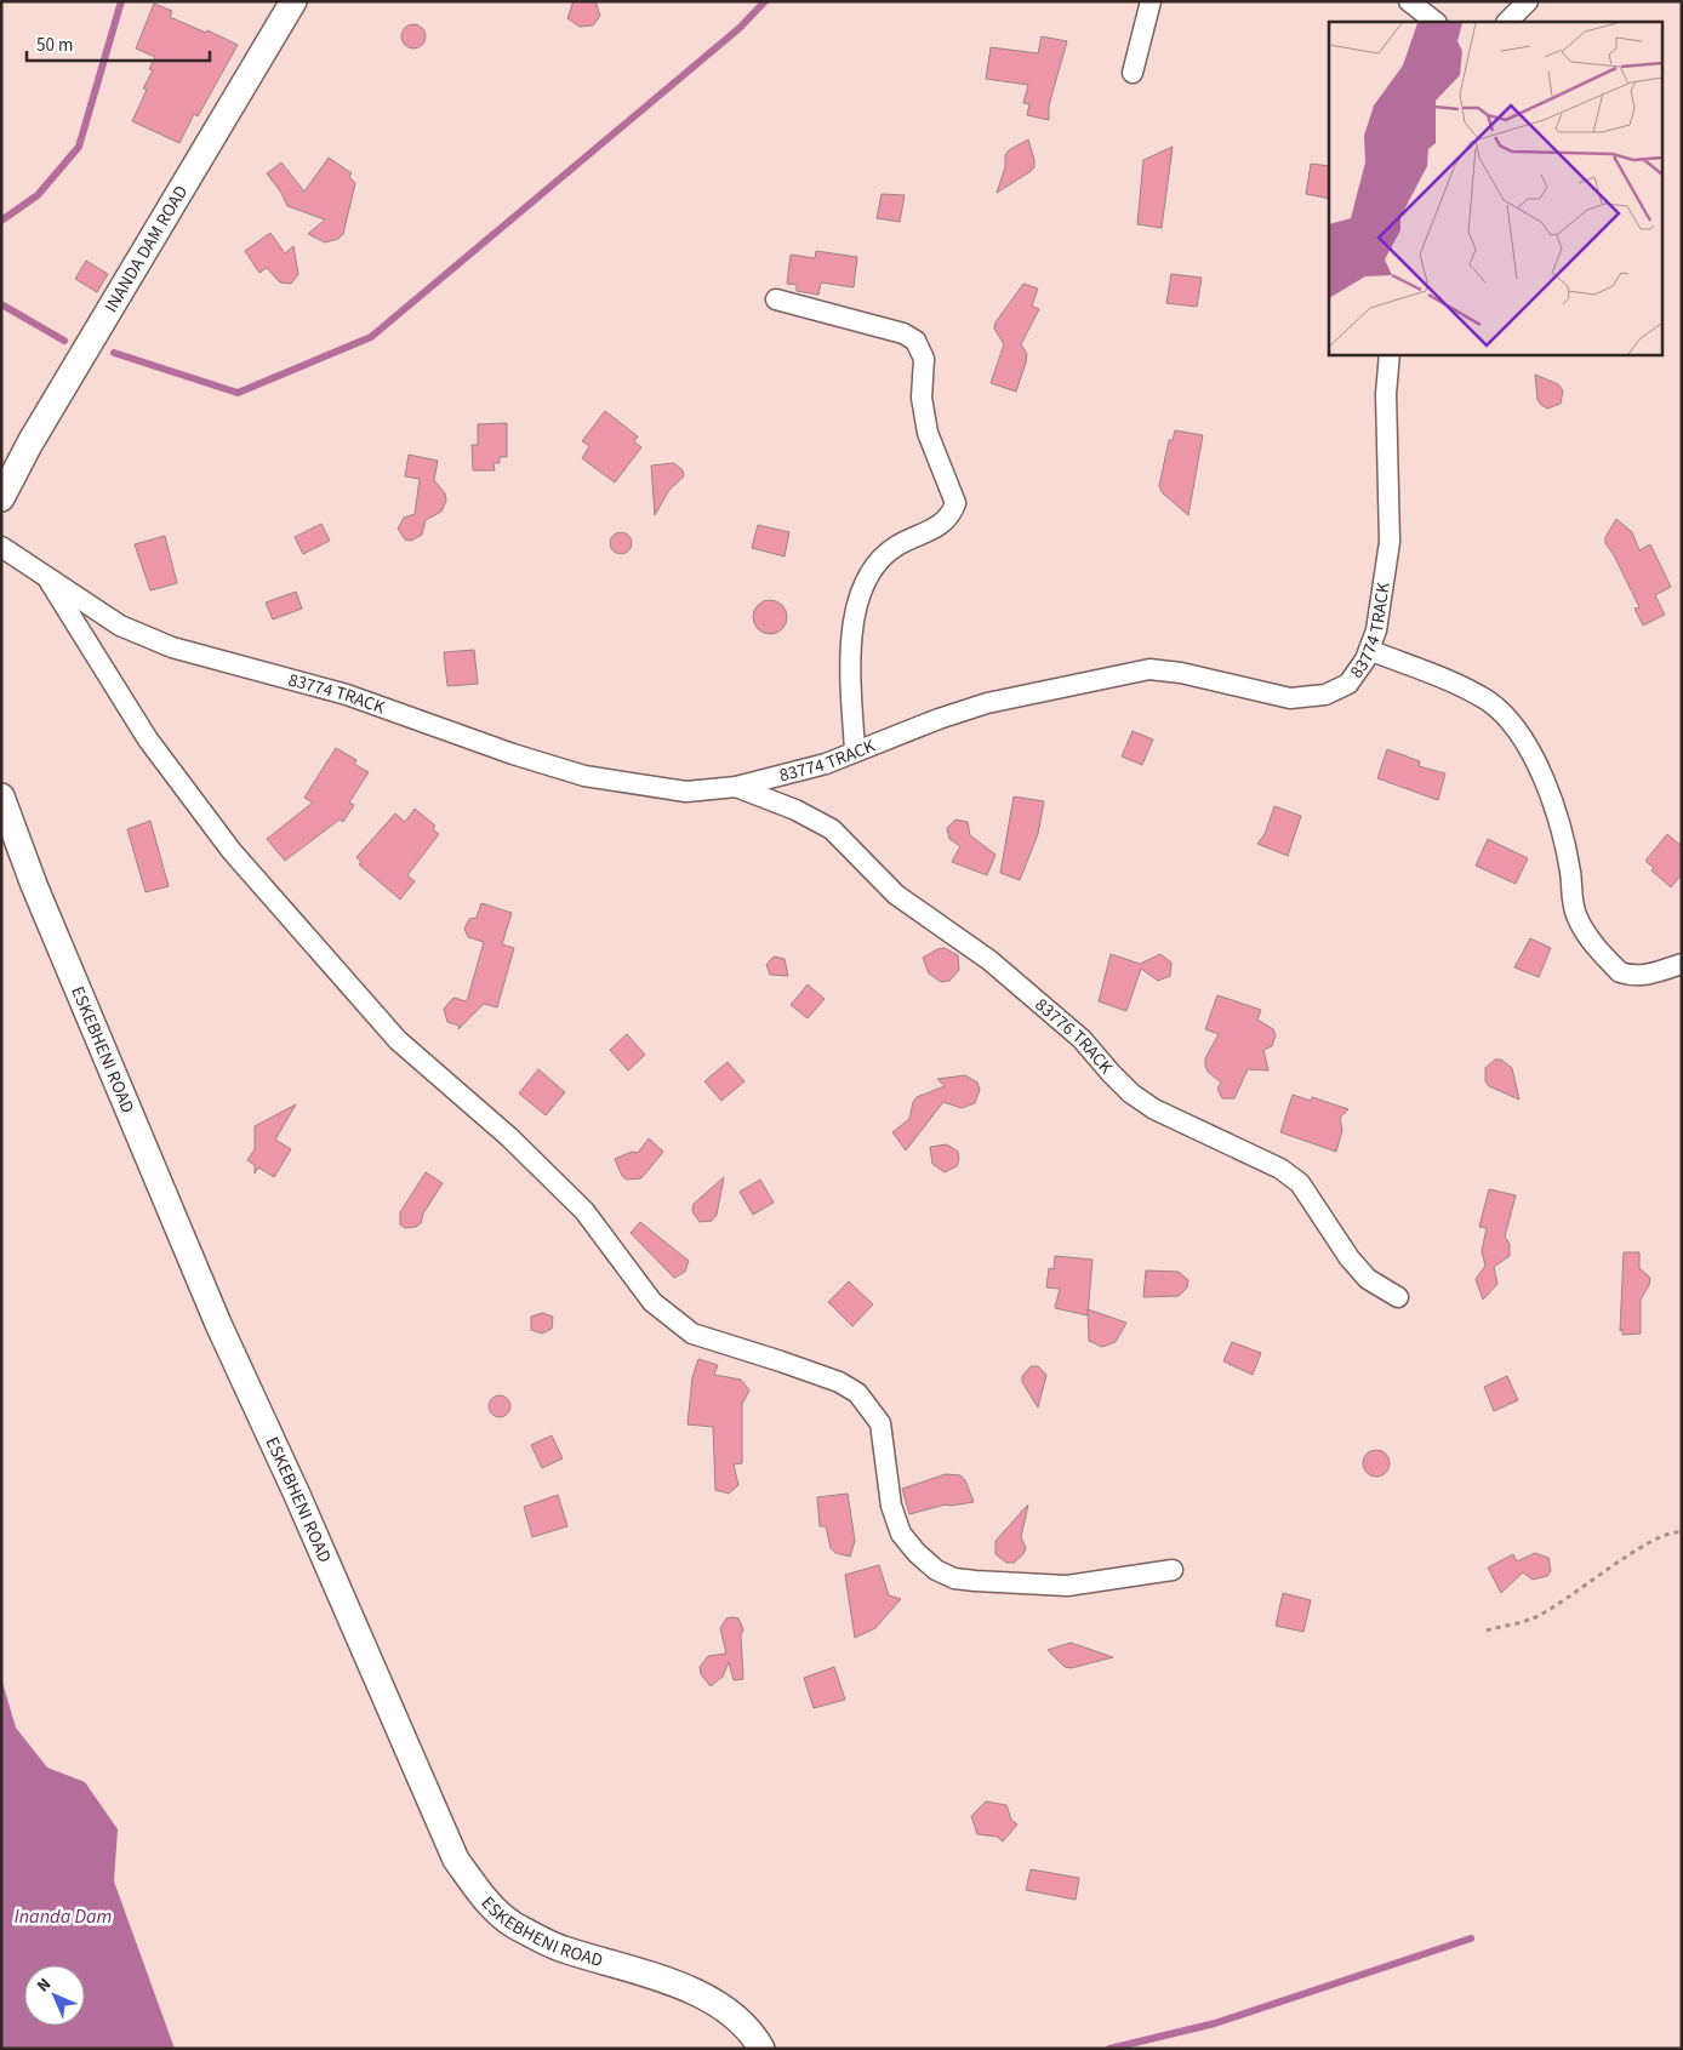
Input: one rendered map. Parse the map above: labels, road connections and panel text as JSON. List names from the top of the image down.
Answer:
{
  "streets": {
    "street": [
      "INANDA DAM ROAD",
      "83774 TRACK",
      "83776 TRACK",
      "ESKEBHENI ROAD"
    ]
  },
  "crossings": [
    ["83774 TRACK", "83776 TRACK"]
  ],
  "water": ["Inanda Dam"],
  "scale_bar": "50 m",
  "north": "top left"
}
